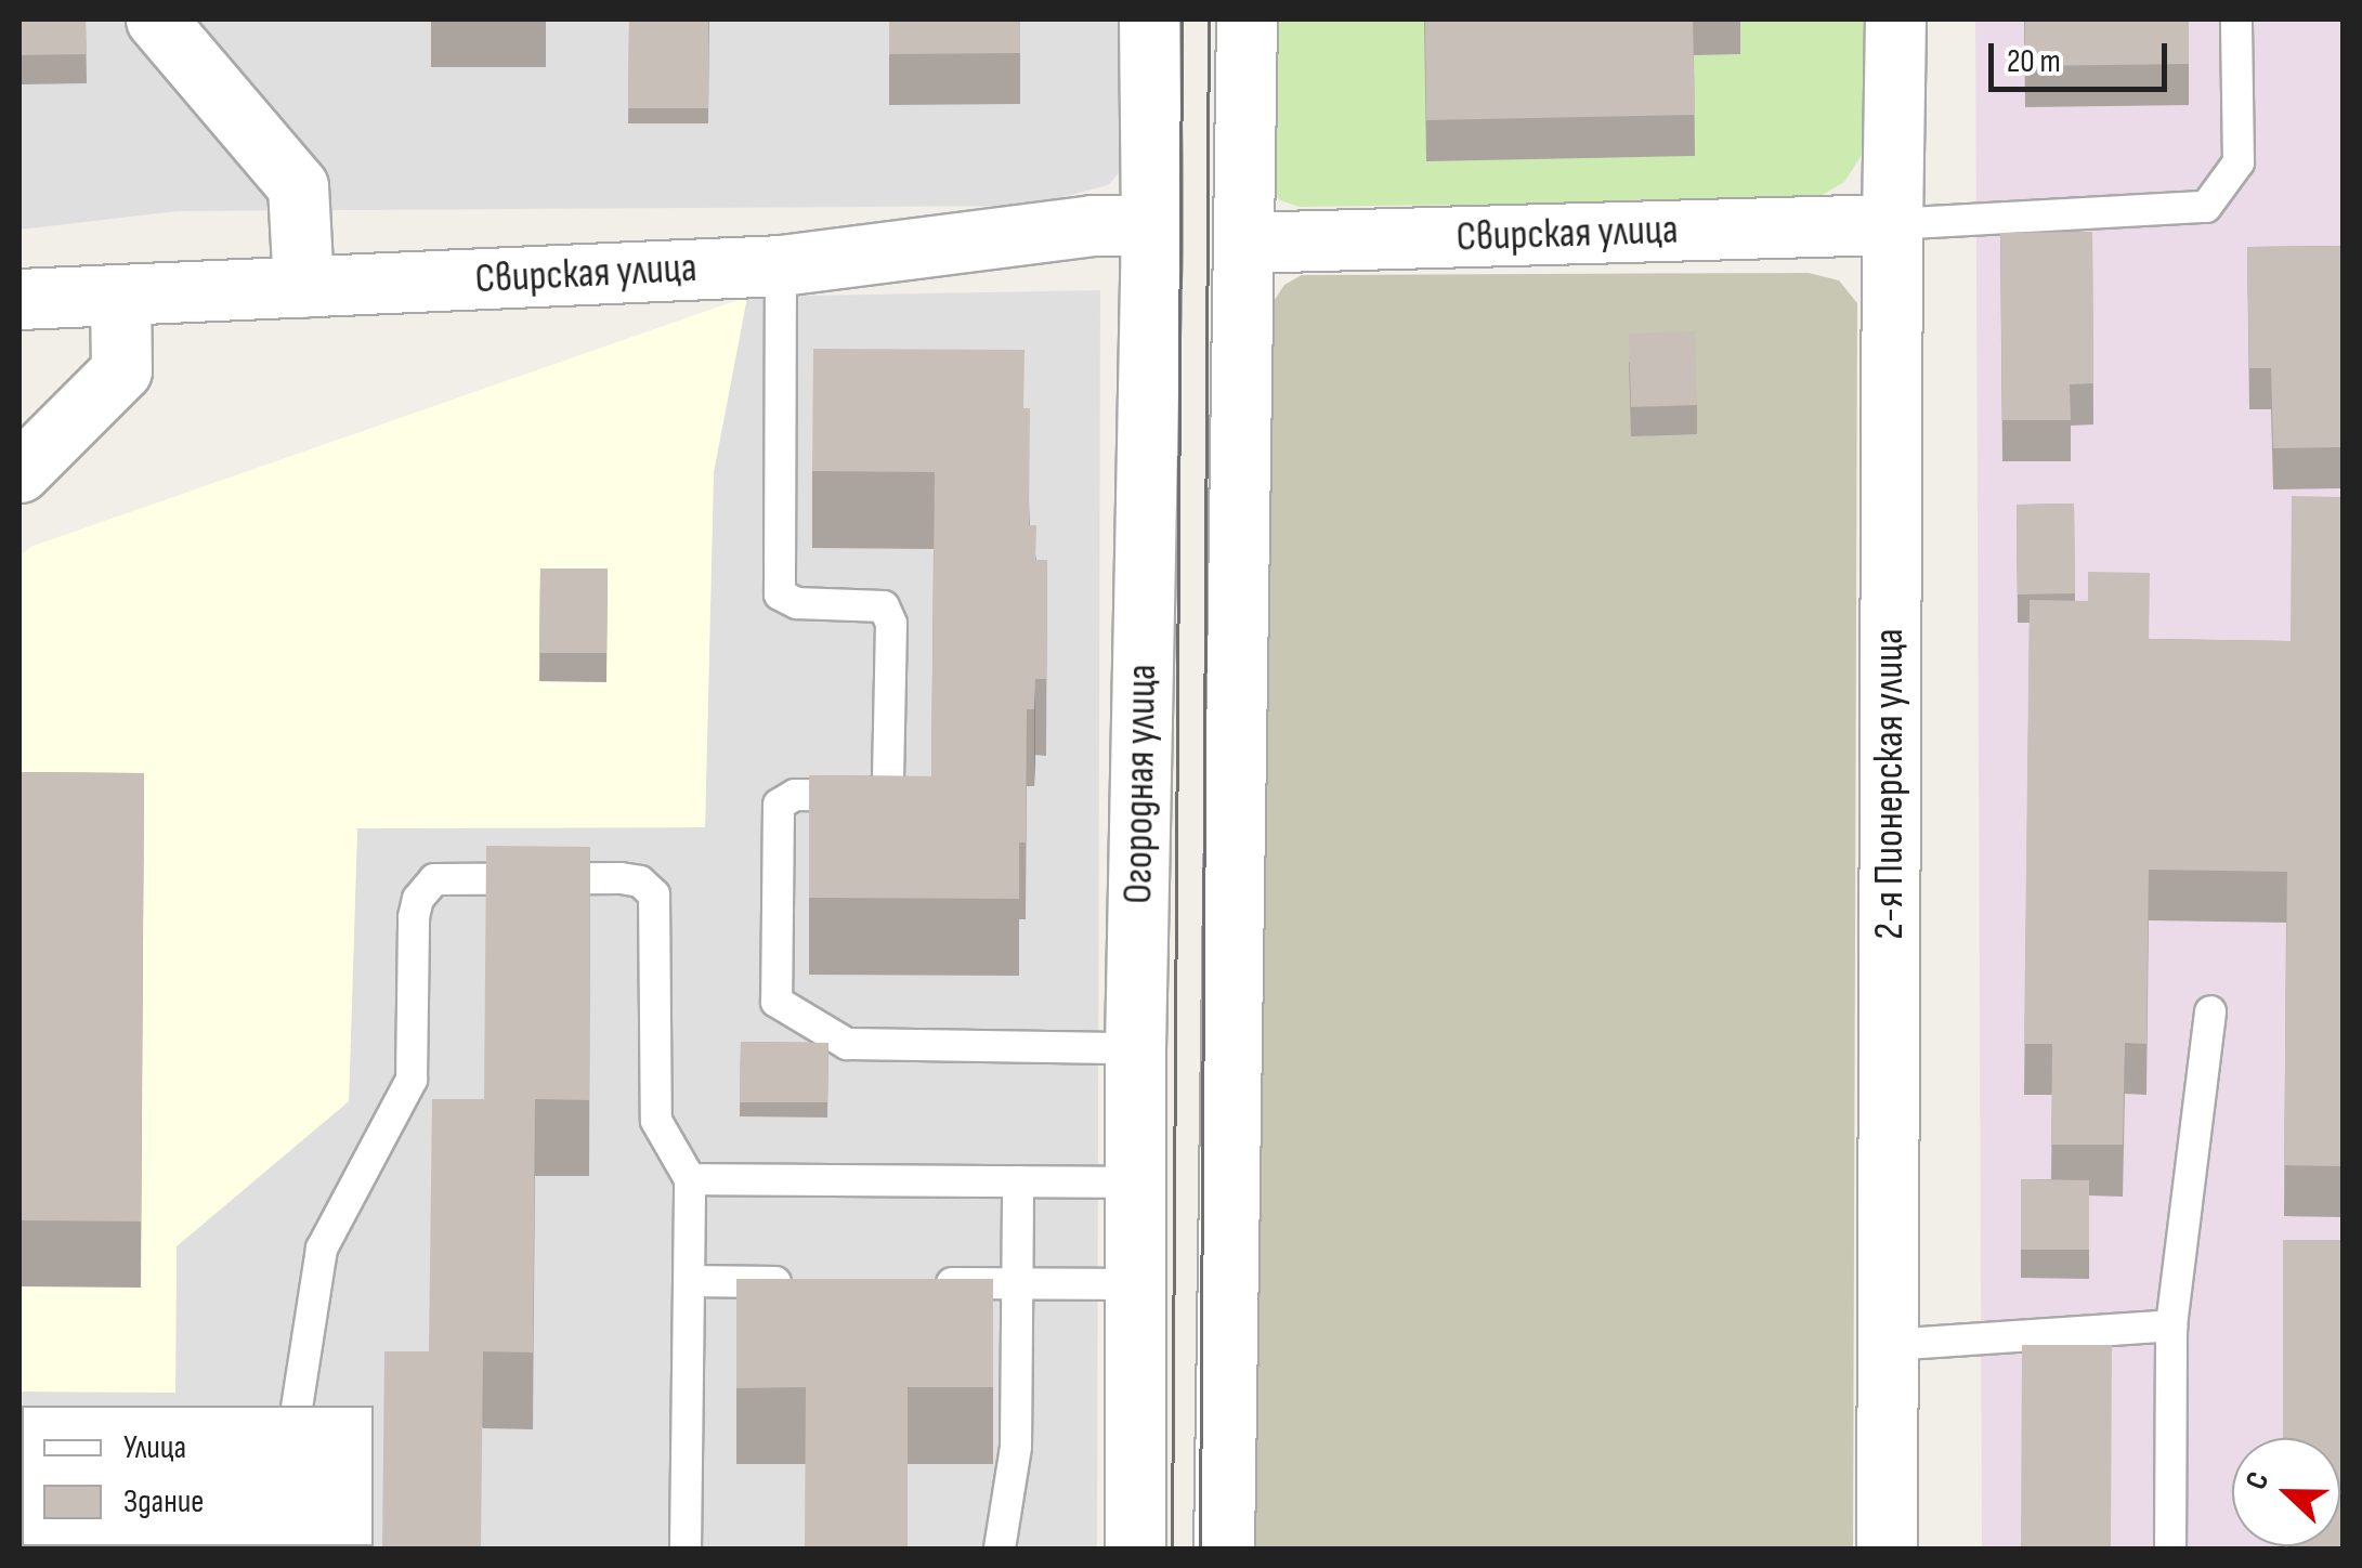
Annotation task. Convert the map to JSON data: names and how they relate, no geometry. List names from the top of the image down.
{
  "streets": {
    "street": ["Свирская улица", "Огородная улица", "2-я Пионерская улица"]
  },
  "crossings": [
    ["Свирская улица", "Огородная улица"],
    ["Свирская улица", "2-я Пионерская улица"]
  ],
  "legend": ["Улица", "Здание"],
  "scale_bar": "20 m",
  "north": "left"
}
